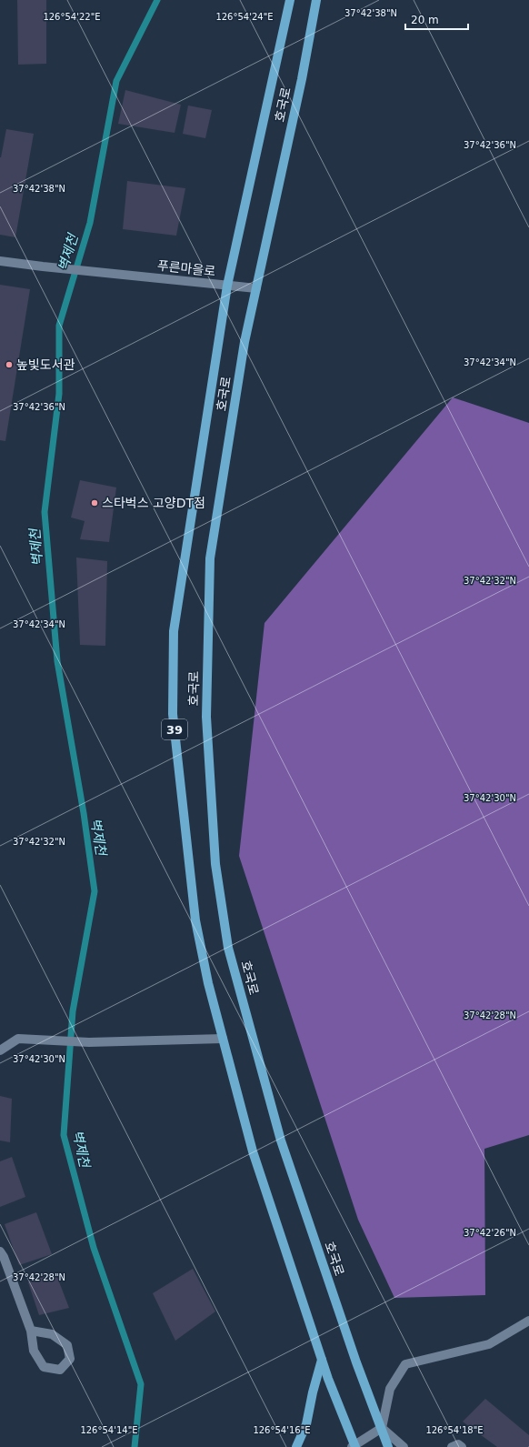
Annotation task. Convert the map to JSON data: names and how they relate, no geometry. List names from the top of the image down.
{
  "streets": {
    "main road": ["호국로", "39"],
    "street": ["푸른마을로"]
  },
  "crossings": [
    ["호국로", "푸른마을로"]
  ],
  "water": ["벽제천"],
  "places": ["높빛도서관", "스타벅스 고양DT점"],
  "scale_bar": "20 m",
  "coordinates": [
    "37°42'38\"N",
    "126°54'22\"E",
    "126°54'24\"E",
    "37°42'36\"N",
    "37°42'34\"N",
    "37°42'32\"N",
    "37°42'30\"N",
    "37°42'28\"N",
    "37°42'26\"N",
    "126°54'14\"E",
    "126°54'16\"E",
    "126°54'18\"E"
  ]
}
